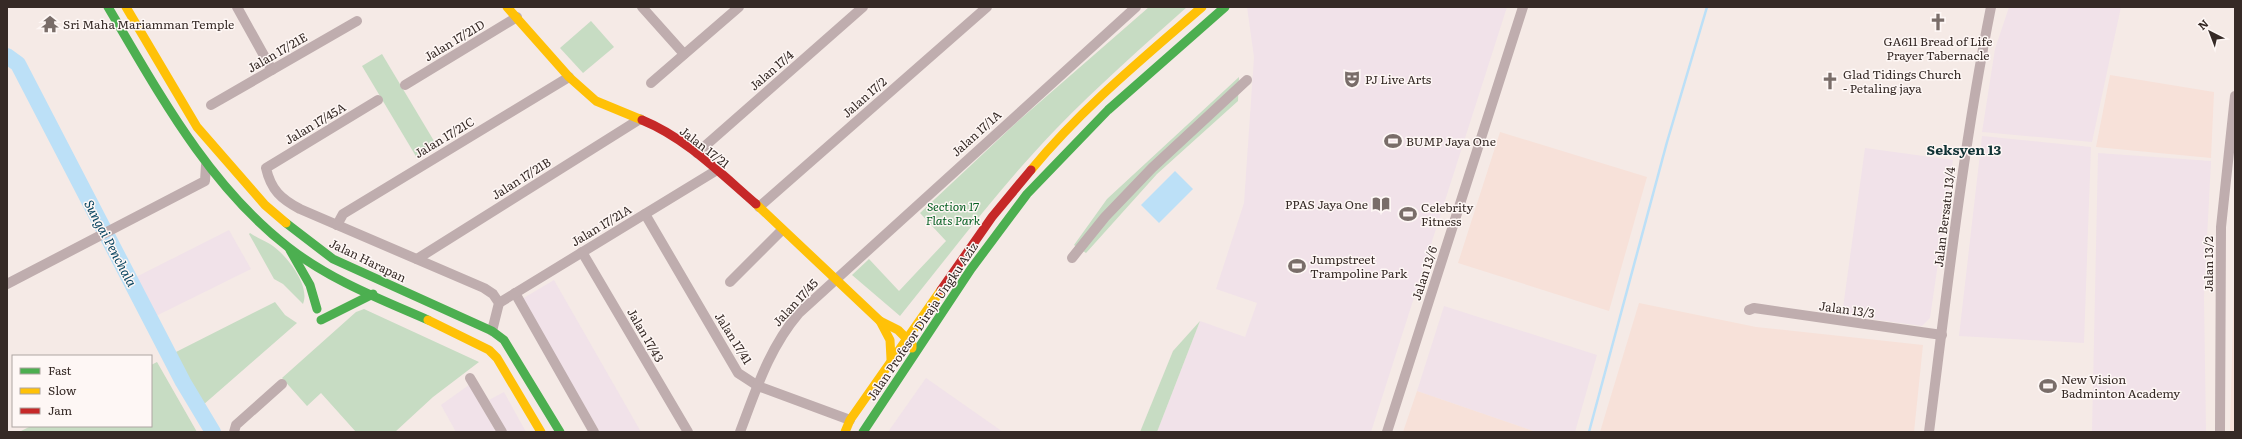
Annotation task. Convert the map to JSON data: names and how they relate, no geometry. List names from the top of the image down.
{
  "streets": {
    "main road": ["Jalan 17/21", "Jalan Harapan", "Jalan Profesor Diraja Ungku Aziz"],
    "street": [
      "Jalan 17/21D",
      "Jalan 17/21E",
      "Jalan 17/4",
      "Jalan 17/2",
      "Jalan 17/45A",
      "Jalan 17/1A",
      "Jalan 17/21C",
      "Jalan 17/21B",
      "Jalan Bersatu 13/4",
      "Jalan 17/21A",
      "Jalan 13/2",
      "Jalan 13/6",
      "Jalan 17/45",
      "Jalan 13/3",
      "Jalan 17/43",
      "Jalan 17/41"
    ]
  },
  "crossings": [
    ["Jalan 17/21D", "Jalan 17/21"],
    ["Jalan 17/4", "Jalan 17/21"],
    ["Jalan 17/2", "Jalan 17/21"],
    ["Jalan 17/45A", "Jalan 17/21C"],
    ["Jalan 17/1A", "Jalan 17/21"],
    ["Jalan 17/1A", "Jalan 17/45"],
    ["Jalan 17/21C", "Jalan 17/21"],
    ["Jalan 17/21", "Jalan 17/21B"],
    ["Jalan 17/21", "Jalan 17/21A"],
    ["Jalan 17/21", "Jalan 17/45"],
    ["Jalan 17/21", "Jalan Profesor Diraja Ungku Aziz"],
    ["Jalan Bersatu 13/4", "Jalan 13/3"],
    ["Jalan 17/21A", "Jalan 17/43"],
    ["Jalan 17/21A", "Jalan 17/41"],
    ["Jalan 17/45", "Jalan 17/41"],
    ["Jalan Profesor Diraja Ungku Aziz", "Jalan 17/41"]
  ],
  "districts": ["Seksyen 13"],
  "water": ["Sungai Penchala"],
  "parks": ["Section 17 Flats Park"],
  "places": {
    "church": ["GA611 Bread of Life Prayer Tabernacle", "Glad Tidings Church - Petaling jaya"],
    "temple": ["Sri Maha Mariamman Temple"],
    "theatre": ["PJ Live Arts"],
    "sports": [
      "BUMP Jaya One",
      "Celebrity Fitness",
      "Jumpstreet Trampoline Park",
      "New Vision Badminton Academy"
    ],
    "library": ["PPAS Jaya One"]
  },
  "legend": ["Fast", "Slow", "Jam"],
  "north": "top left"
}
